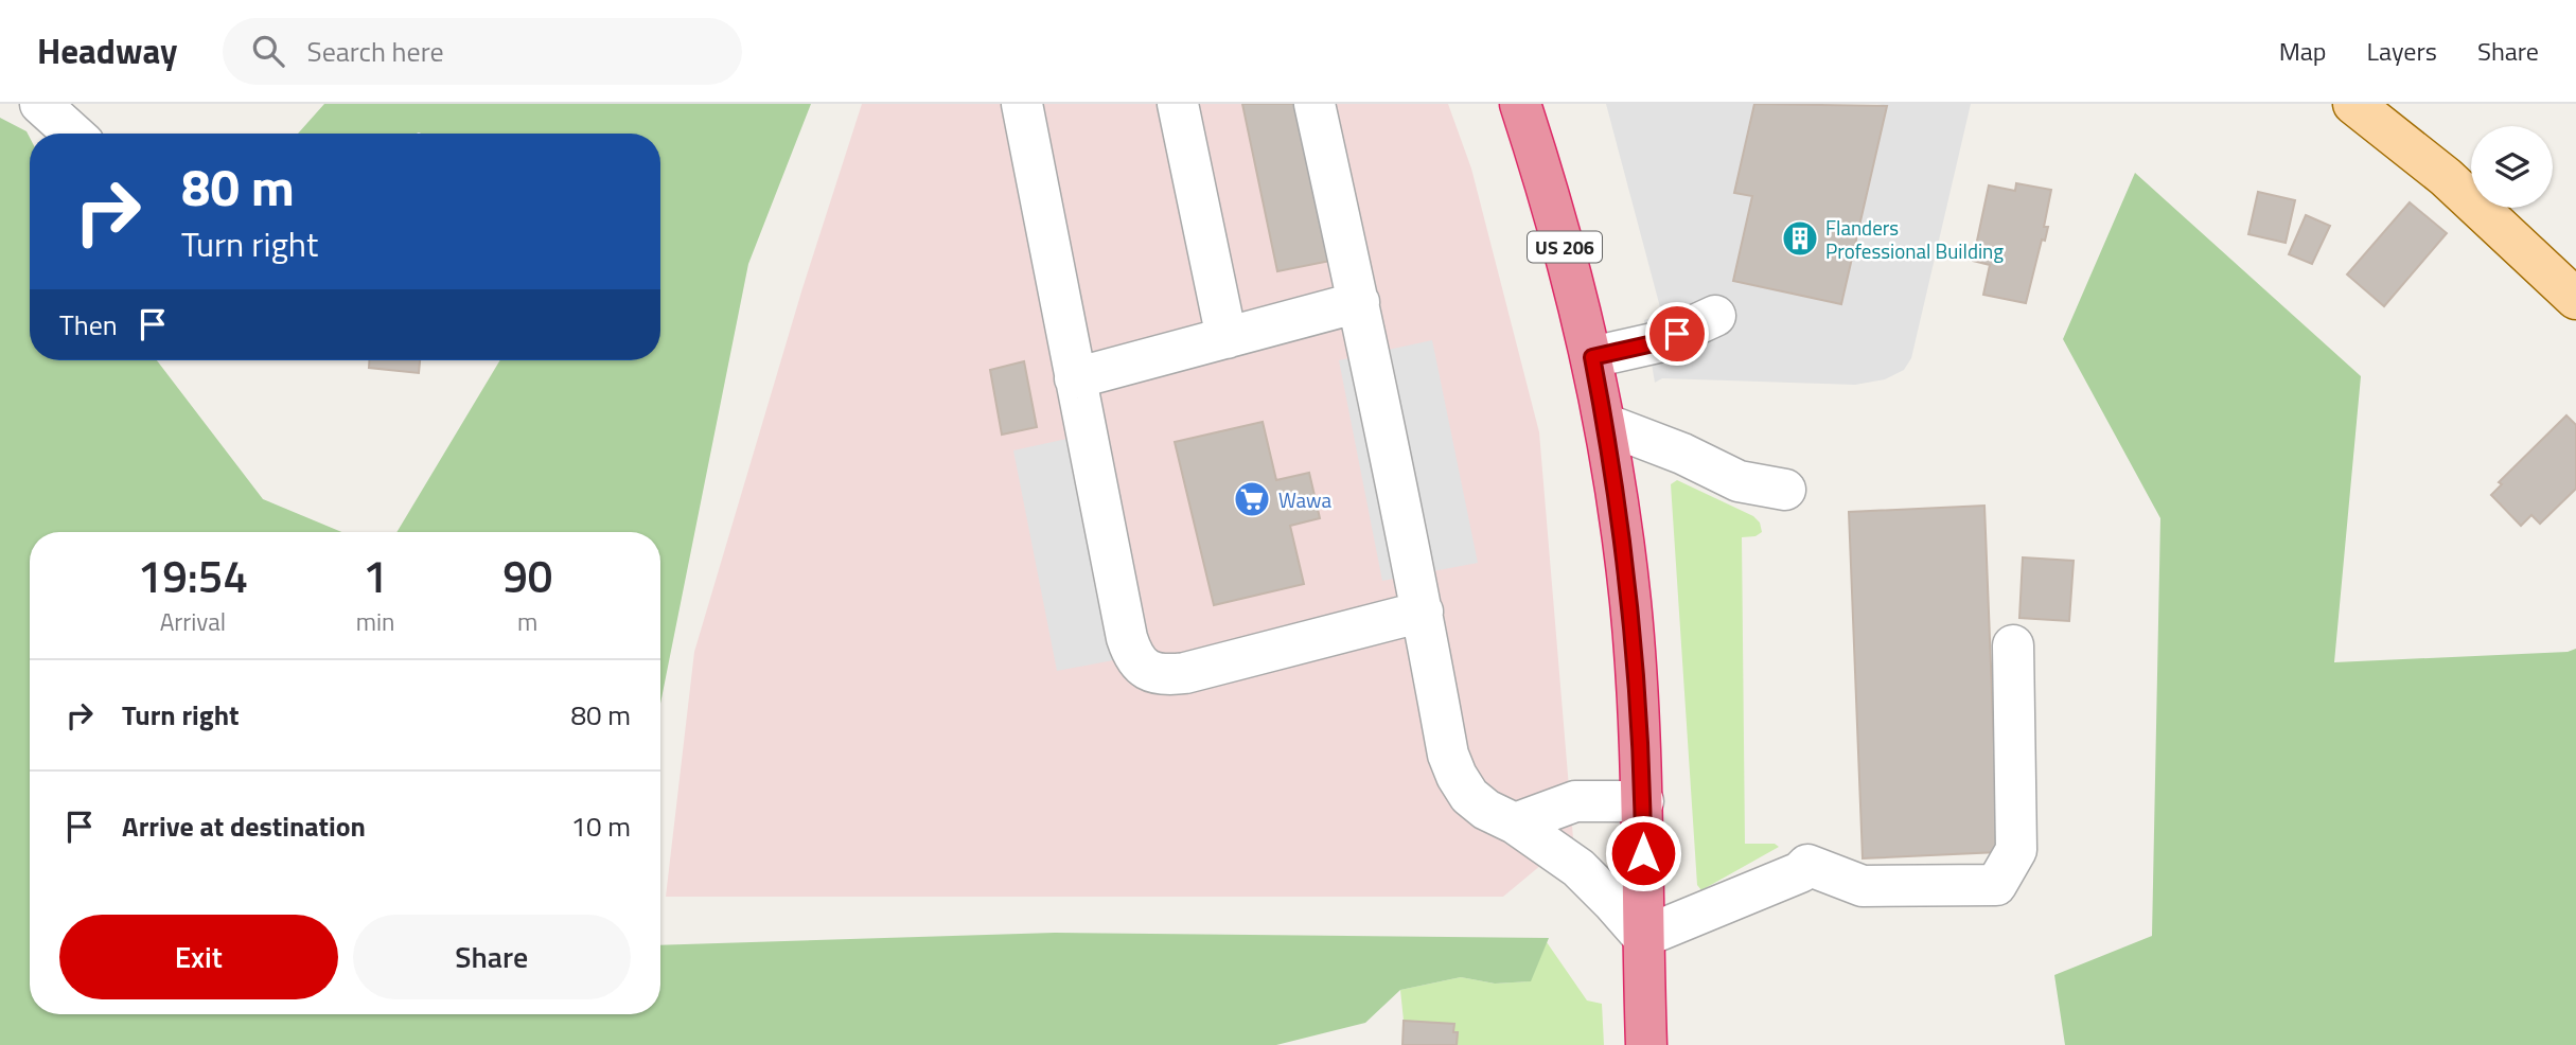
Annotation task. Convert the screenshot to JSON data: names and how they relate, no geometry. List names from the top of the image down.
{
  "streets": {
    "highway": ["US 206"]
  },
  "places": {
    "building": ["Flanders Professional Building"],
    "supermarket": ["Wawa"]
  },
  "page": {
    "header": "Headway",
    "search": "Search here",
    "nav": ["Map", "Layers", "Share"],
    "turn": ["80 m", "Turn right"],
    "then": "Then",
    "eta": [
      "19:54",
      "Arrival",
      "1",
      "min",
      "90",
      "m"
    ],
    "list": [
      {
        "name": "Turn right",
        "value": "80 m"
      },
      {
        "name": "Arrive at destination",
        "value": "10 m"
      }
    ],
    "buttons": ["Exit", "Share"]
  }
}
